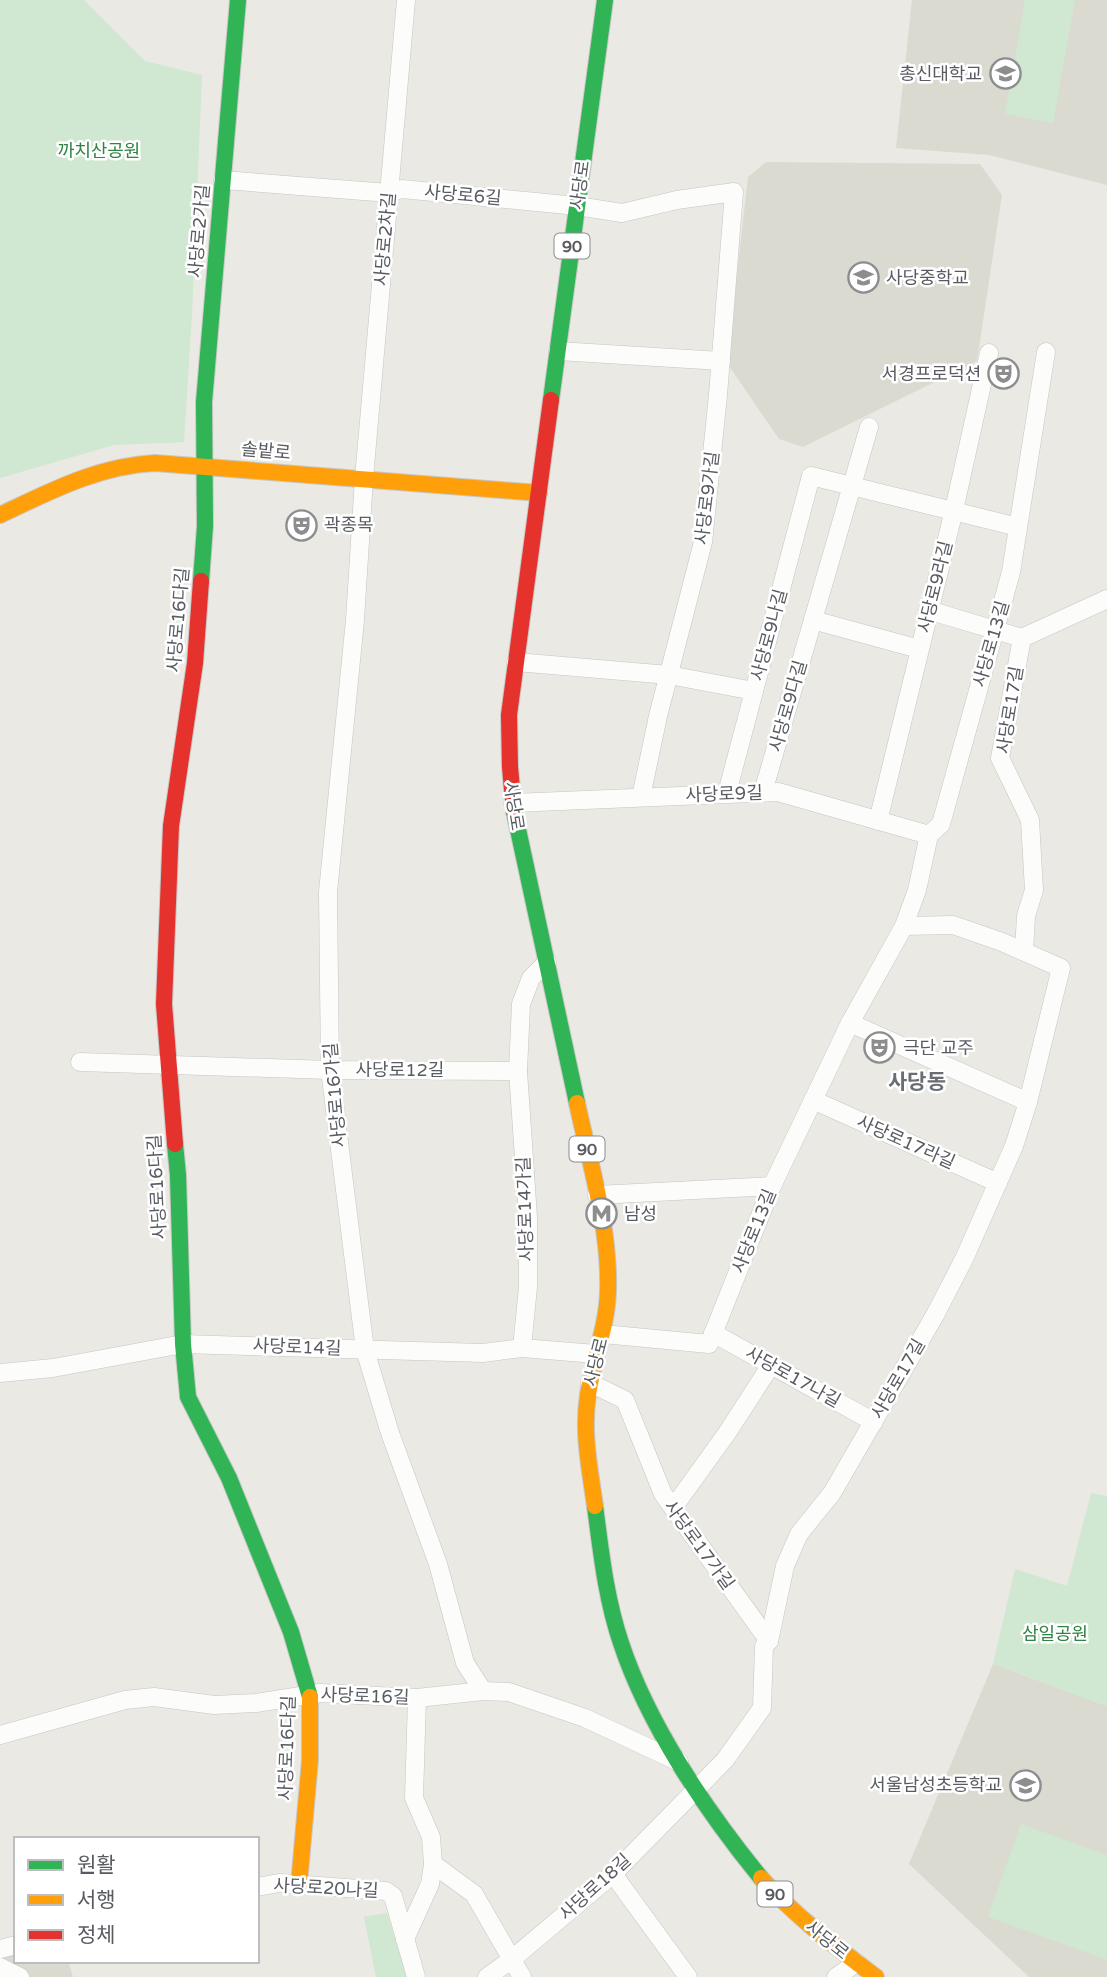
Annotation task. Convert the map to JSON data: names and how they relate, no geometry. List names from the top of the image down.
{
  "streets": {
    "street": [
      "사당로",
      "사당로6길",
      "사당로2가길",
      "사당로2차길",
      "90",
      "솔밭로",
      "사당로9가길",
      "사당로9라길",
      "사당로16다길",
      "사당로9나길",
      "사당로13길",
      "사당로9다길",
      "사당로17길",
      "사당로9길",
      "사당로12길",
      "사당로16가길",
      "사당로17라길",
      "사당로14가길",
      "사당로14길",
      "사당로17나길",
      "사당로17가길",
      "사당로16길",
      "사당로18길",
      "사당로20나길"
    ]
  },
  "crossings": [
    ["사당로", "사당로6길"],
    ["사당로", "솔밭로"],
    ["사당로", "사당로17길"],
    ["사당로", "사당로9길"],
    ["사당로", "사당로14길"],
    ["사당로", "사당로17가길"],
    ["사당로", "사당로16길"],
    ["사당로", "사당로18길"],
    ["사당로6길", "사당로2가길"],
    ["사당로6길", "사당로2차길"],
    ["사당로6길", "사당로9가길"],
    ["사당로2가길", "솔밭로"],
    ["사당로2가길", "사당로16다길"],
    ["사당로2차길", "솔밭로"],
    ["사당로2차길", "사당로16가길"],
    ["솔밭로", "사당로16다길"],
    ["솔밭로", "사당로16가길"],
    ["사당로9가길", "사당로9길"],
    ["사당로9라길", "사당로9길"],
    ["사당로16다길", "사당로12길"],
    ["사당로16다길", "사당로14길"],
    ["사당로16다길", "사당로16길"],
    ["사당로16다길", "사당로20나길"],
    ["사당로9나길", "사당로9다길"],
    ["사당로9나길", "사당로9길"],
    ["사당로13길", "사당로9길"],
    ["사당로13길", "사당로17라길"],
    ["사당로13길", "사당로17나길"],
    ["사당로9다길", "사당로9길"],
    ["사당로17길", "사당로17라길"],
    ["사당로17길", "사당로17나길"],
    ["사당로17길", "사당로17가길"],
    ["사당로17길", "사당로18길"],
    ["사당로12길", "사당로16가길"],
    ["사당로12길", "사당로14가길"],
    ["사당로16가길", "사당로14길"],
    ["사당로16가길", "사당로16길"],
    ["사당로14가길", "사당로14길"]
  ],
  "districts": ["사당동"],
  "parks": ["까치산공원", "삼일공원"],
  "places": {
    "school or university": ["총신대학교", "사당중학교", "서울남성초등학교"],
    "theatre": ["서경프로덕션", "곽종목", "극단 교주"],
    "metro station": ["남성"]
  },
  "legend": ["원활", "서행", "정체"]
}
